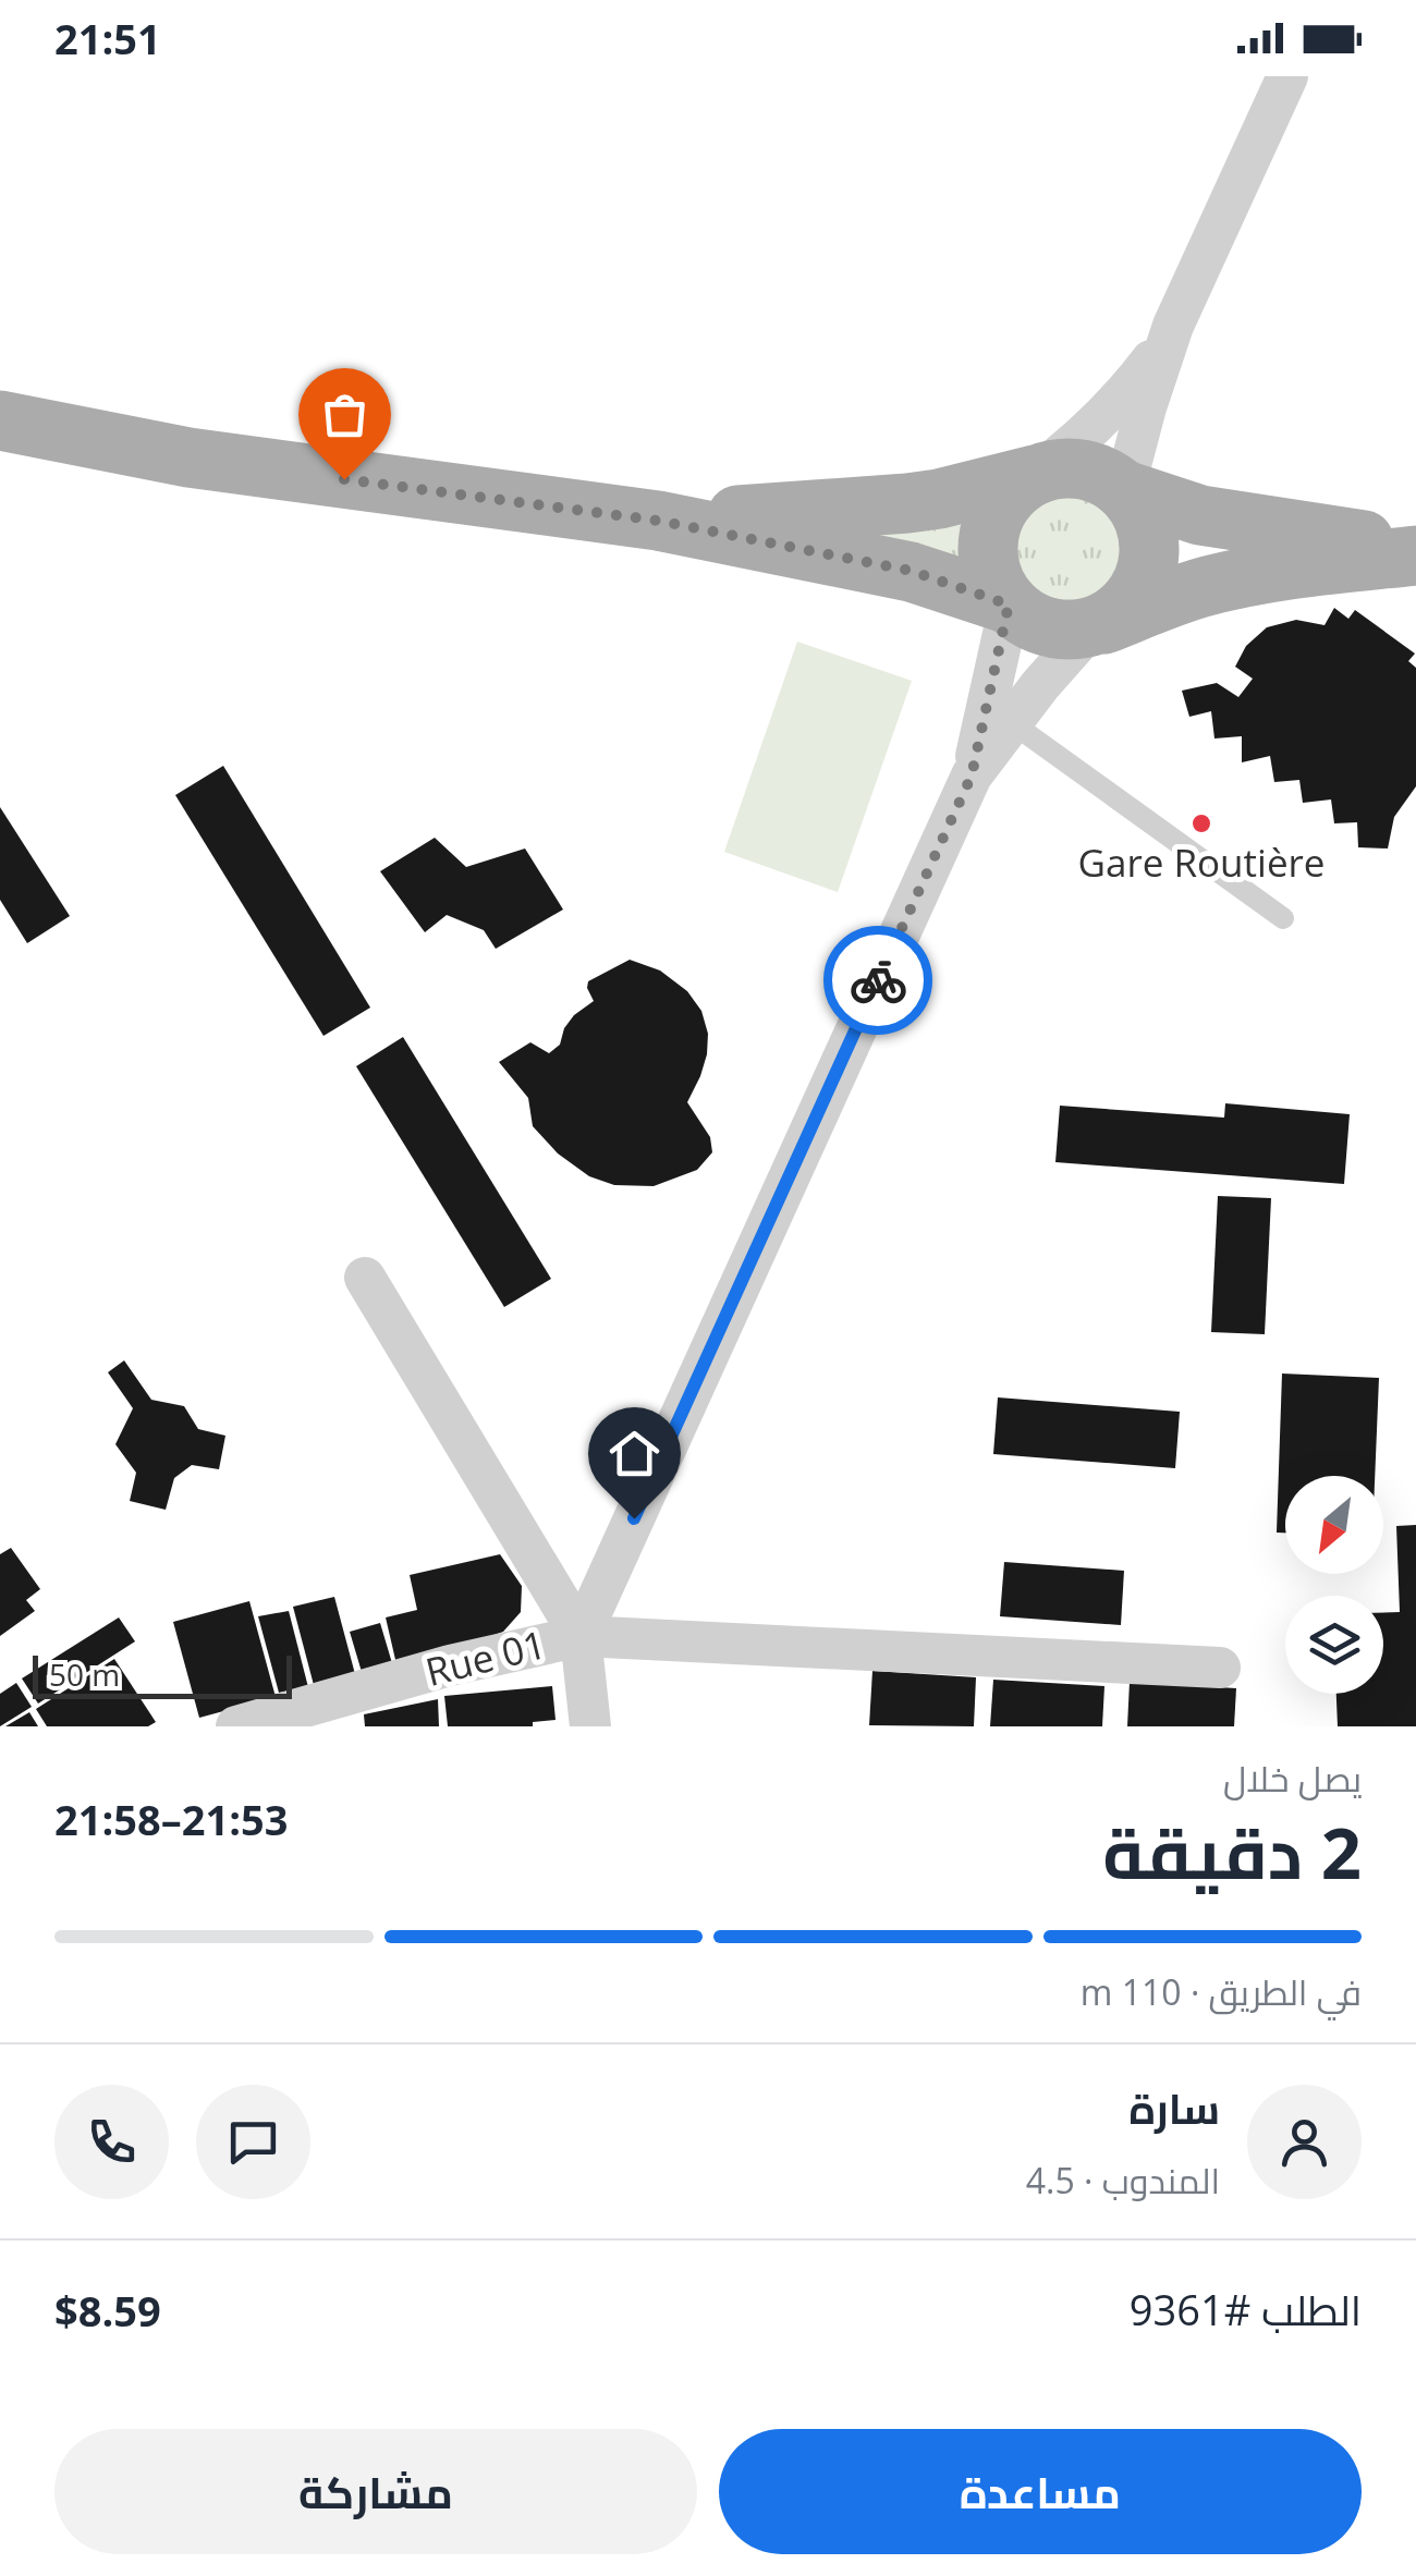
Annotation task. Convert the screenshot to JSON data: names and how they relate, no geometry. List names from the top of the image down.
{
  "streets": {
    "street": ["Rue 01"]
  },
  "places": ["Gare Routière"],
  "scale_bar": "50 m",
  "north": "bottom left",
  "page": {
    "status": "21:51",
    "scale": "50 m",
    "heading": ["2 دقيقة", "يصل خلال", "21:53–21:58"],
    "panel": [
      "سارة",
      "المندوب · 4.5",
      "الطلب #9361",
      "$8.59"
    ],
    "bar": "في الطريق · 110 m",
    "buttons": ["مساعدة", "مشاركة"]
  }
}
